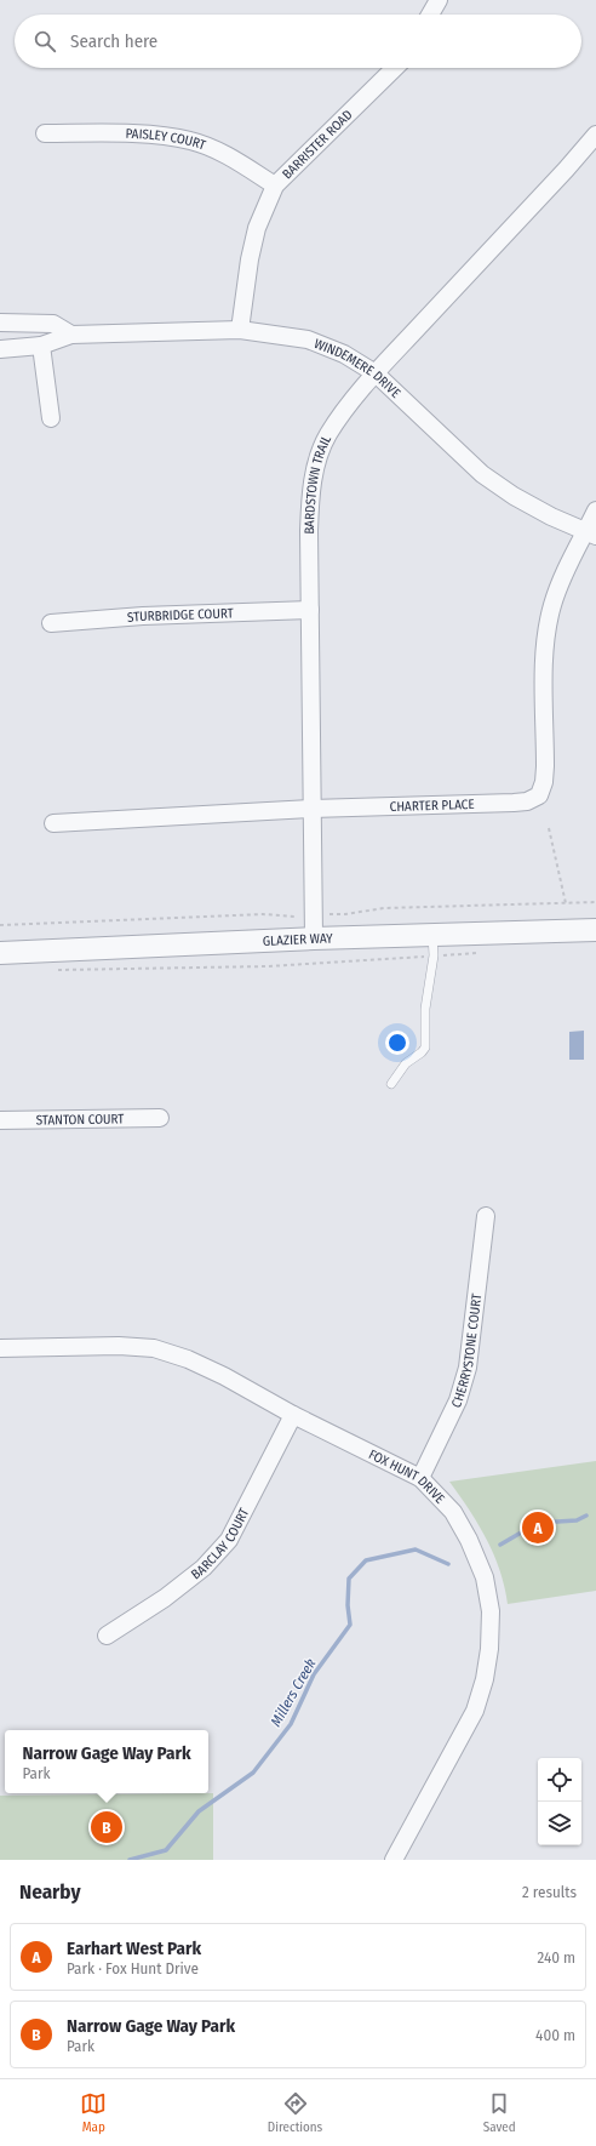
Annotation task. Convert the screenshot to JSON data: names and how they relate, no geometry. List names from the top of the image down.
{
  "streets": {
    "street": [
      "PAISLEY COURT",
      "BARRISTER ROAD",
      "WINDEMERE DRIVE",
      "BARDSTOWN TRAIL",
      "STURBRIDGE COURT",
      "CHARTER PLACE",
      "GLAZIER WAY",
      "STANTON COURT",
      "CHERRYSTONE COURT",
      "FOX HUNT DRIVE",
      "BARCLAY COURT"
    ]
  },
  "crossings": [
    ["PAISLEY COURT", "BARRISTER ROAD"],
    ["BARRISTER ROAD", "WINDEMERE DRIVE"],
    ["WINDEMERE DRIVE", "BARDSTOWN TRAIL"],
    ["WINDEMERE DRIVE", "CHARTER PLACE"],
    ["BARDSTOWN TRAIL", "STURBRIDGE COURT"],
    ["BARDSTOWN TRAIL", "CHARTER PLACE"],
    ["BARDSTOWN TRAIL", "GLAZIER WAY"],
    ["CHERRYSTONE COURT", "FOX HUNT DRIVE"],
    ["FOX HUNT DRIVE", "BARCLAY COURT"]
  ],
  "water": ["Millers Creek"],
  "page": {
    "search": "Search here",
    "pins": ["A", "B"],
    "popup": ["Narrow Gage Way Park", "Park"],
    "heading": ["Nearby", "2 results"],
    "list": [
      {
        "mark": "A",
        "name": "Earhart West Park",
        "note": "Park · Fox Hunt Drive",
        "value": "240 m"
      },
      {
        "mark": "B",
        "name": "Narrow Gage Way Park",
        "note": "Park",
        "value": "400 m"
      }
    ],
    "nav": ["Map", "Directions", "Saved"]
  }
}
